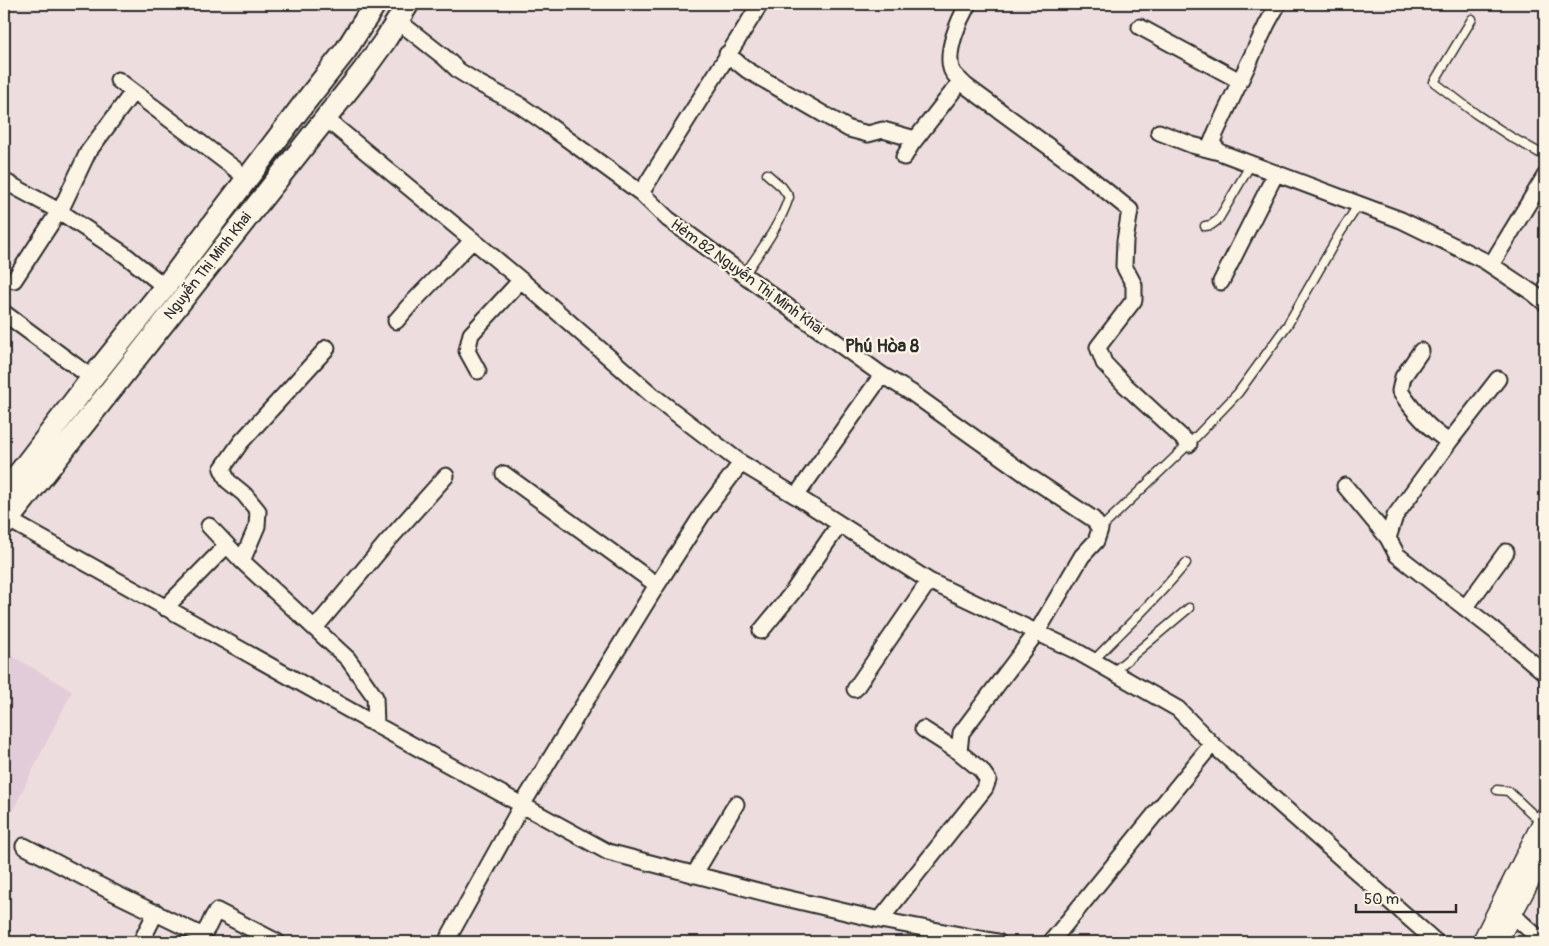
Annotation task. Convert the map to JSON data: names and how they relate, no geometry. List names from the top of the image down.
{
  "streets": {
    "main road": ["Nguyễn Thị Minh Khai"],
    "street": ["Hẻm 82 Nguyễn Thị Minh Khai"]
  },
  "crossings": [
    ["Nguyễn Thị Minh Khai", "Hẻm 82 Nguyễn Thị Minh Khai"]
  ],
  "districts": ["Phú Hòa 8"],
  "scale_bar": "50 m"
}
